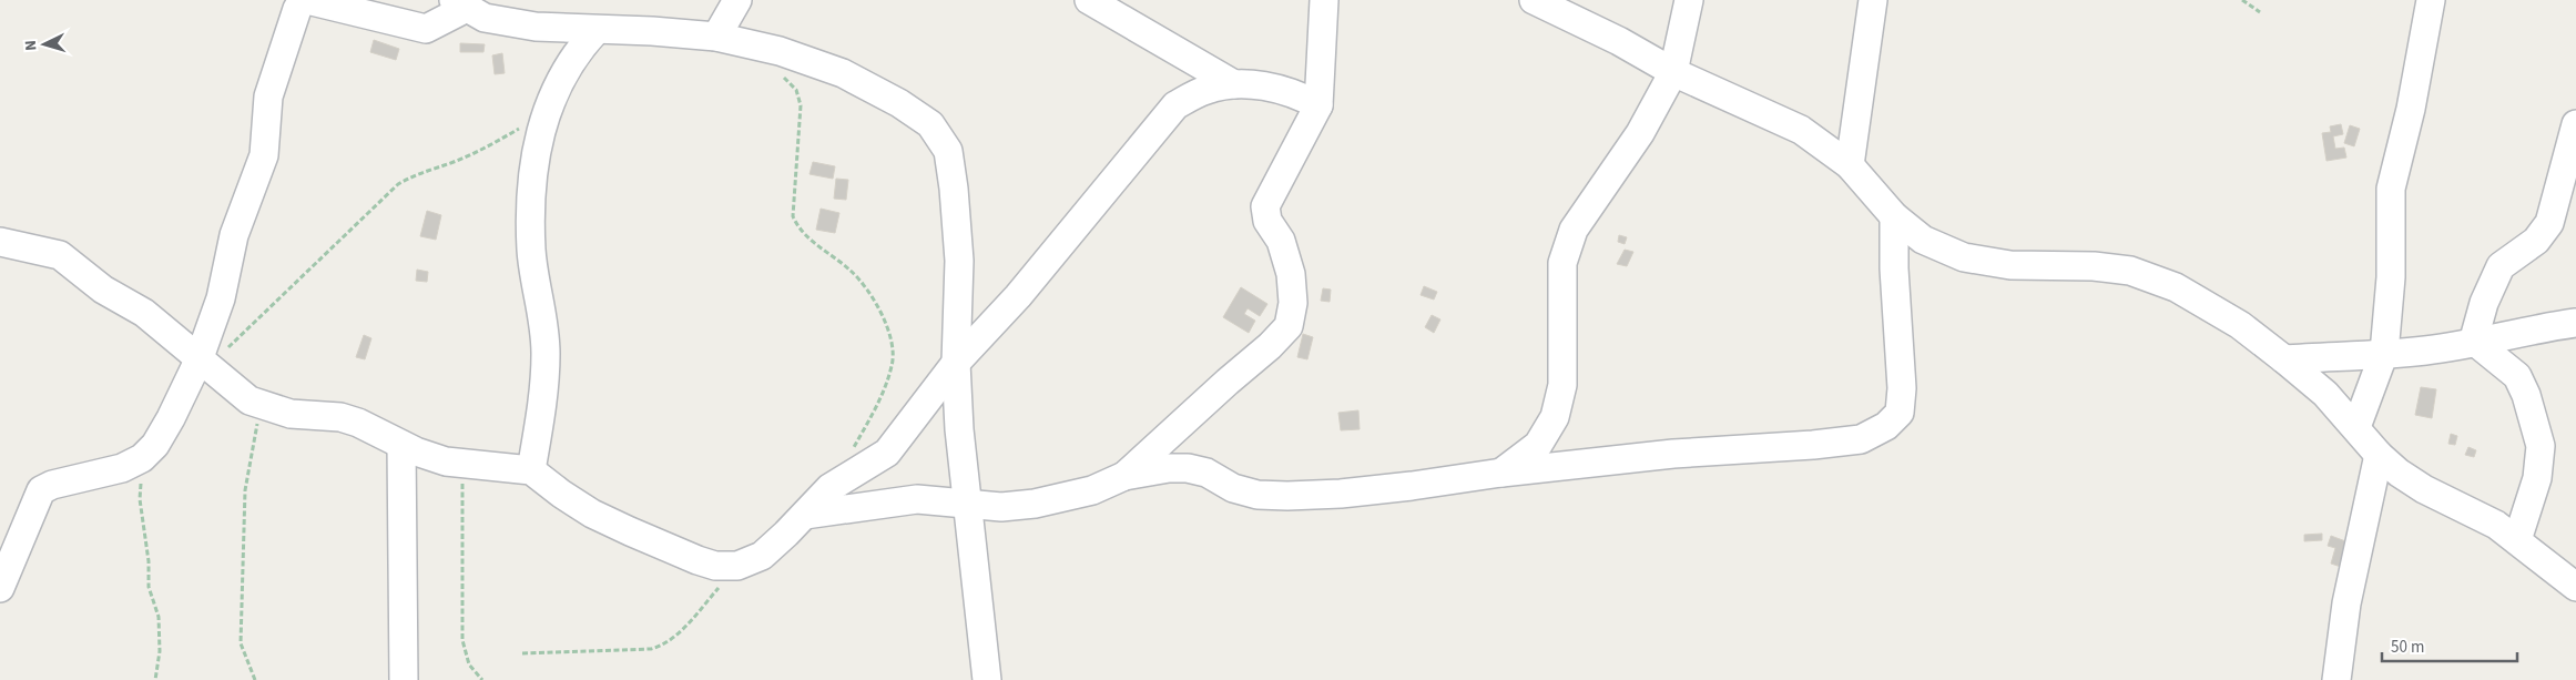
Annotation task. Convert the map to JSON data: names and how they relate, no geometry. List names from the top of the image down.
{
  "scale_bar": "50 m",
  "north": "left"
}
